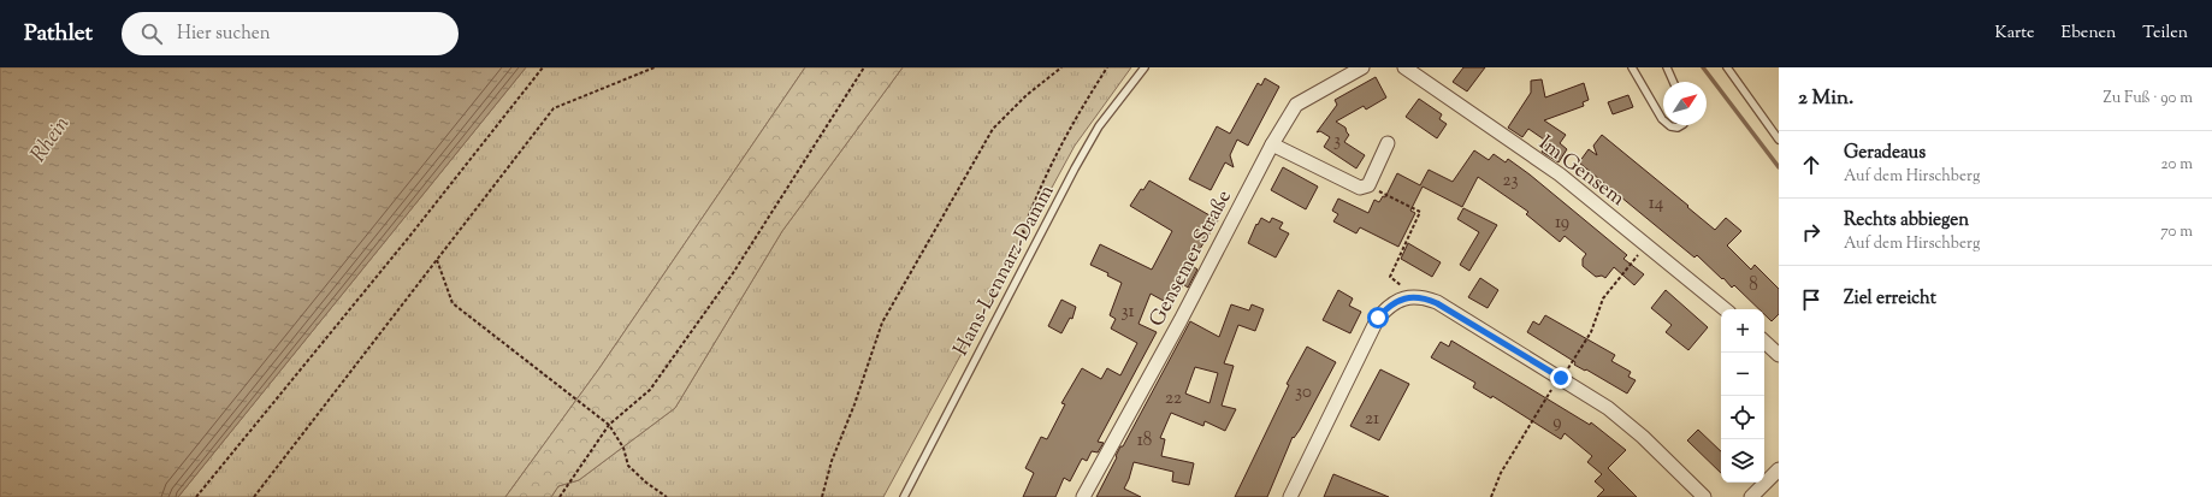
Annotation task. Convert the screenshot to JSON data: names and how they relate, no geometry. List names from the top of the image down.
{
  "streets": {
    "street": ["Im Gensem", "Gensemer Straße"],
    "lane": ["Hans-Lennarz-Damm"]
  },
  "water": ["Rhein"],
  "house_numbers": [
    "3",
    "23",
    "14",
    "19",
    "8",
    "31",
    "30",
    "22",
    "21",
    "9",
    "18"
  ],
  "north": "top right",
  "page": {
    "header": "Pathlet",
    "search": "Hier suchen",
    "nav": ["Karte", "Ebenen", "Teilen"],
    "heading": ["2 Min.", "Zu Fuß · 90 m"],
    "list": [
      ["Geradeaus", "Auf dem Hirschberg", "20 m"],
      ["Rechts abbiegen", "Auf dem Hirschberg", "70 m"],
      "Ziel erreicht"
    ],
    "map_buttons": ["+", "−"]
  }
}
